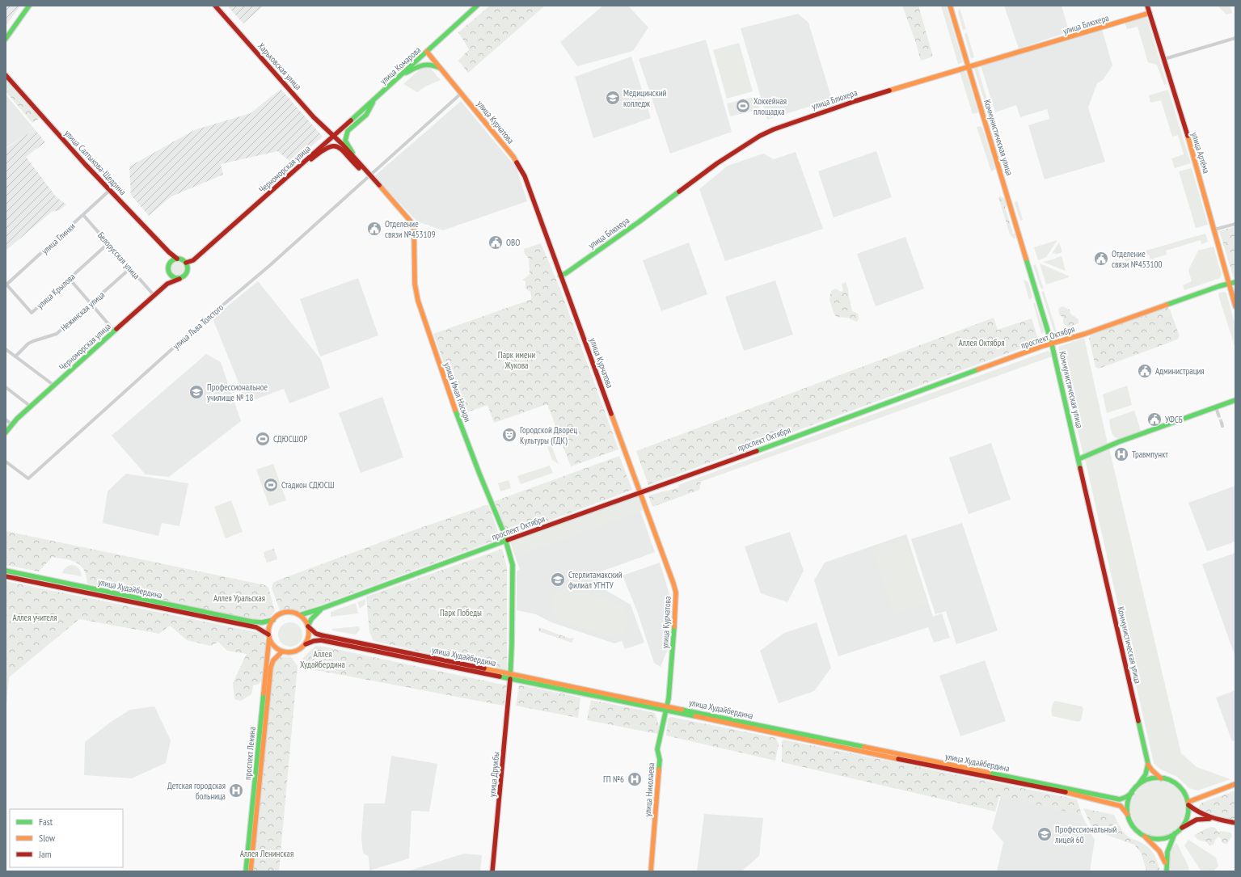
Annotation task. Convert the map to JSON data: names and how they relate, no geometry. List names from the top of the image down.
{
  "streets": {
    "main road": [
      "улица Блюхера",
      "улица Комарова",
      "Харьковская улица",
      "улица Курчатова",
      "Коммунистическая улица",
      "улица Артёма",
      "улица Салтыкова-Щедрина",
      "Черноморская улица",
      "проспект Октября",
      "улица Имая Насыри",
      "улица Худайбердина",
      "проспект Ленина",
      "улица Дружбы",
      "улица Николаева"
    ],
    "street": [
      "улица Глинки",
      "Белорусская улица",
      "улица Крылова",
      "Нежинская улица",
      "улица Льва Толстого"
    ]
  },
  "crossings": [
    ["улица Блюхера", "улица Курчатова"],
    ["улица Блюхера", "Коммунистическая улица"],
    ["улица Блюхера", "улица Артёма"],
    ["улица Комарова", "Харьковская улица"],
    ["улица Комарова", "улица Курчатова"],
    ["улица Комарова", "Черноморская улица"],
    ["улица Комарова", "улица Имая Насыри"],
    ["Харьковская улица", "Черноморская улица"],
    ["Харьковская улица", "улица Имая Насыри"],
    ["улица Курчатова", "улица Льва Толстого"],
    ["улица Курчатова", "проспект Октября"],
    ["улица Курчатова", "улица Худайбердина"],
    ["улица Курчатова", "улица Николаева"],
    ["Коммунистическая улица", "проспект Октября"],
    ["Коммунистическая улица", "улица Худайбердина"],
    ["улица Артёма", "проспект Октября"],
    ["улица Салтыкова-Щедрина", "Черноморская улица"],
    ["улица Салтыкова-Щедрина", "улица Глинки"],
    ["Черноморская улица", "Белорусская улица"],
    ["Черноморская улица", "улица Имая Насыри"],
    ["улица Глинки", "Белорусская улица"],
    ["улица Глинки", "улица Крылова"],
    ["Белорусская улица", "улица Крылова"],
    ["Белорусская улица", "Нежинская улица"],
    ["улица Льва Толстого", "улица Имая Насыри"],
    ["проспект Октября", "улица Имая Насыри"],
    ["проспект Октября", "улица Худайбердина"],
    ["проспект Октября", "проспект Ленина"],
    ["улица Имая Насыри", "улица Худайбердина"],
    ["улица Имая Насыри", "улица Дружбы"],
    ["улица Худайбердина", "проспект Ленина"],
    ["улица Худайбердина", "улица Дружбы"],
    ["улица Худайбердина", "улица Николаева"]
  ],
  "parks": [
    "Аллея Октября",
    "Парк имени Жукова",
    "Аллея Уральская",
    "Парк Победы",
    "Аллея учителя",
    "Аллея Худайбердина",
    "Аллея Ленинская"
  ],
  "places": {
    "school or university": [
      "Медицинский колледж",
      "Профессиональное училище № 18",
      "Стерлитамакский филиал УГНТУ",
      "Профессиональный лицей 60"
    ],
    "sports": ["Хоккейная площадка", "СДЮСШОР", "Стадион СДЮСШ"],
    "public building": [
      "Отделение связи №453109",
      "ОВО",
      "Отделение связи №453100",
      "Администрация",
      "УФСБ"
    ],
    "theatre": ["Городской Дворец Культуры (ГДК)"],
    "hospital": ["Травмпункт", "ГП №6", "Детская городская больница"]
  },
  "legend": ["Fast", "Slow", "Jam"]
}
